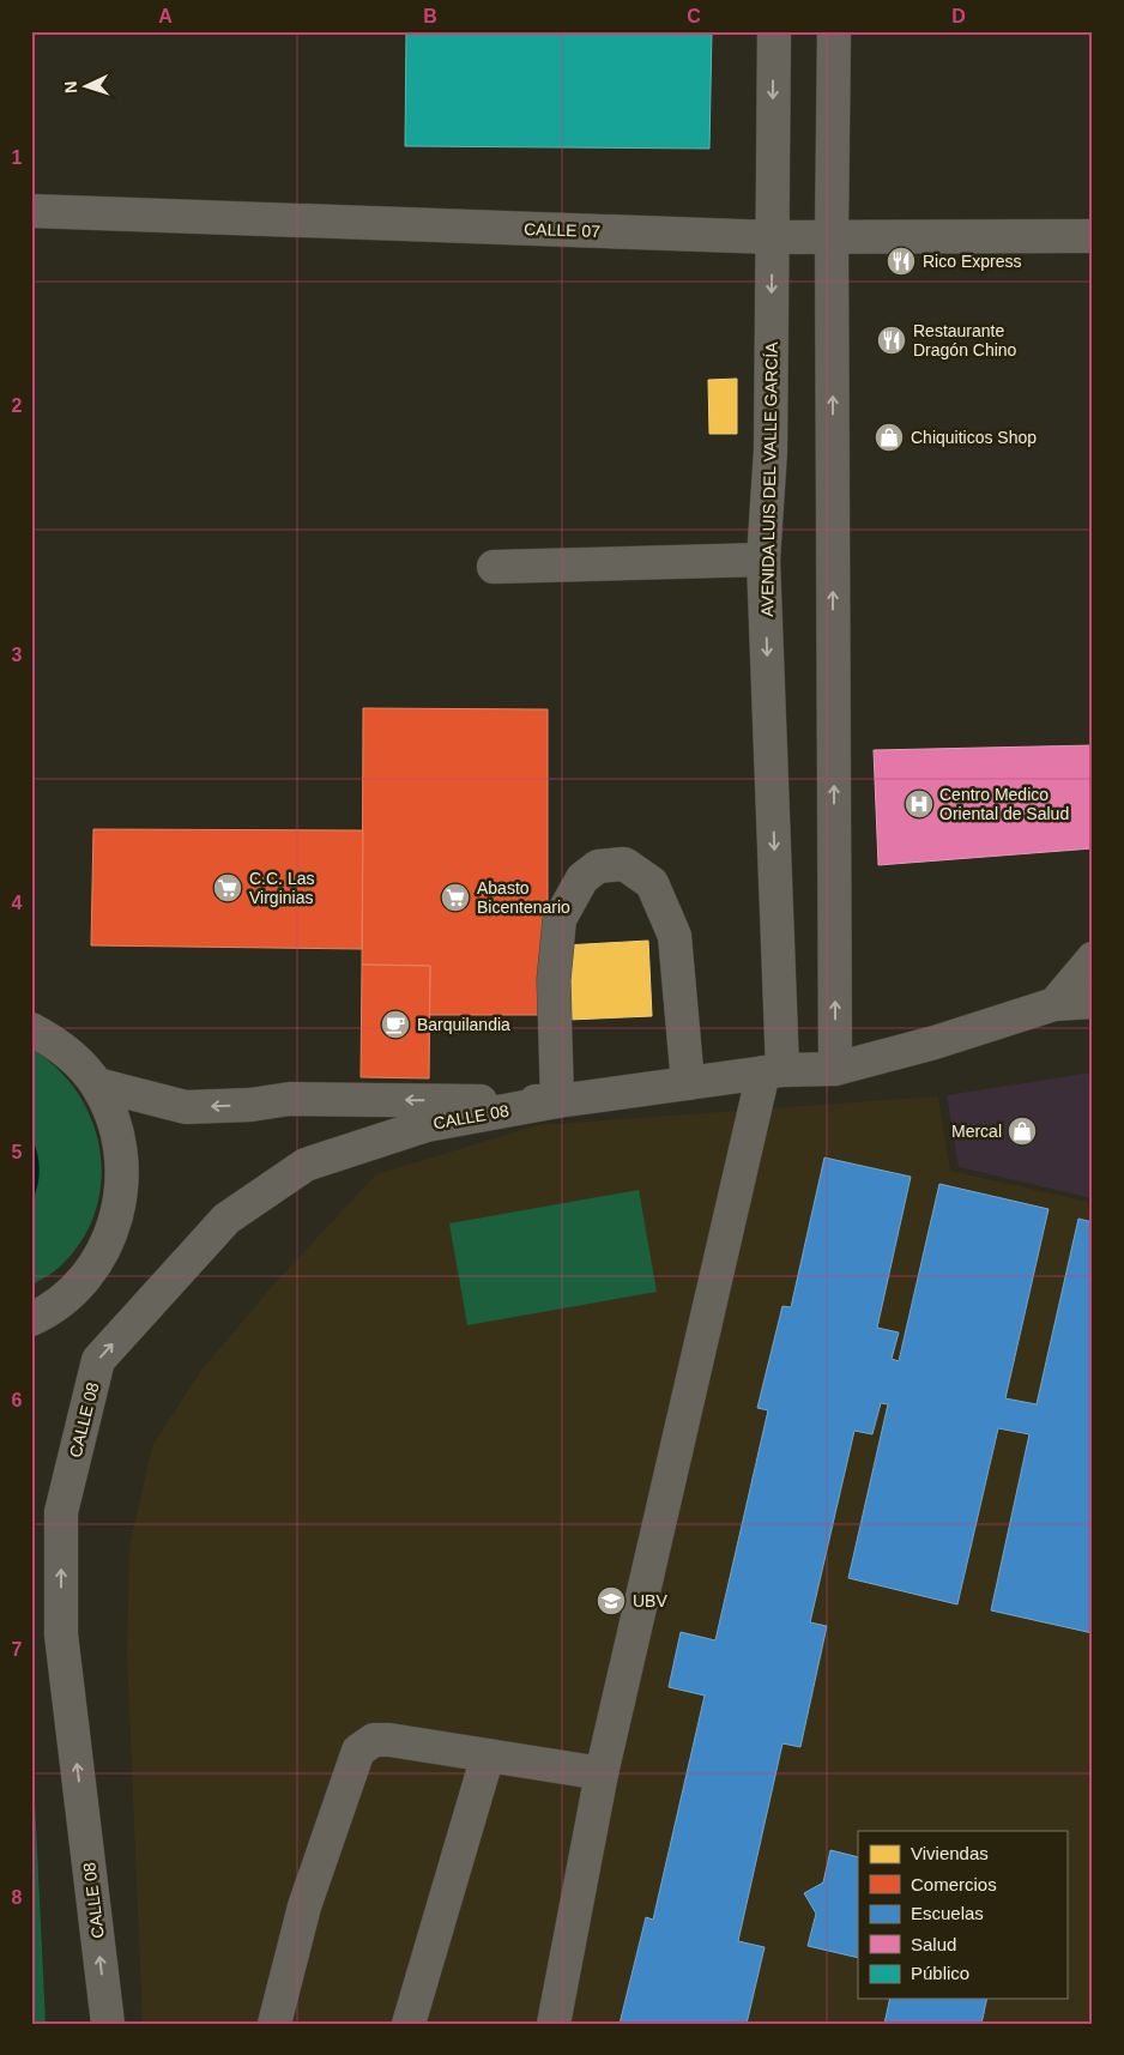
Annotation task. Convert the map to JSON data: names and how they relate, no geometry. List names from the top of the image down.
{
  "streets": {
    "street": ["CALLE 07", "AVENIDA LUIS DEL VALLE GARCÍA", "CALLE 08"]
  },
  "crossings": [
    ["CALLE 07", "AVENIDA LUIS DEL VALLE GARCÍA"]
  ],
  "one_way": ["CALLE 08"],
  "places": {
    "restaurant": ["Rico Express", "Restaurante Dragón Chino"],
    "shop": ["Chiquiticos Shop", "Mercal"],
    "hospital": ["Centro Medico Oriental de Salud"],
    "supermarket": ["C.C. Las Virginias", "Abasto Bicentenario"],
    "cafe": ["Barquilandia"],
    "school or university": ["UBV"]
  },
  "legend": [
    "Viviendas",
    "Comercios",
    "Escuelas",
    "Salud",
    "Público"
  ],
  "north": "left",
  "grid": {
    "columns": [
      "A",
      "B",
      "C",
      "D"
    ],
    "rows": [
      "1",
      "2",
      "3",
      "4",
      "5",
      "6",
      "7",
      "8"
    ]
  }
}
